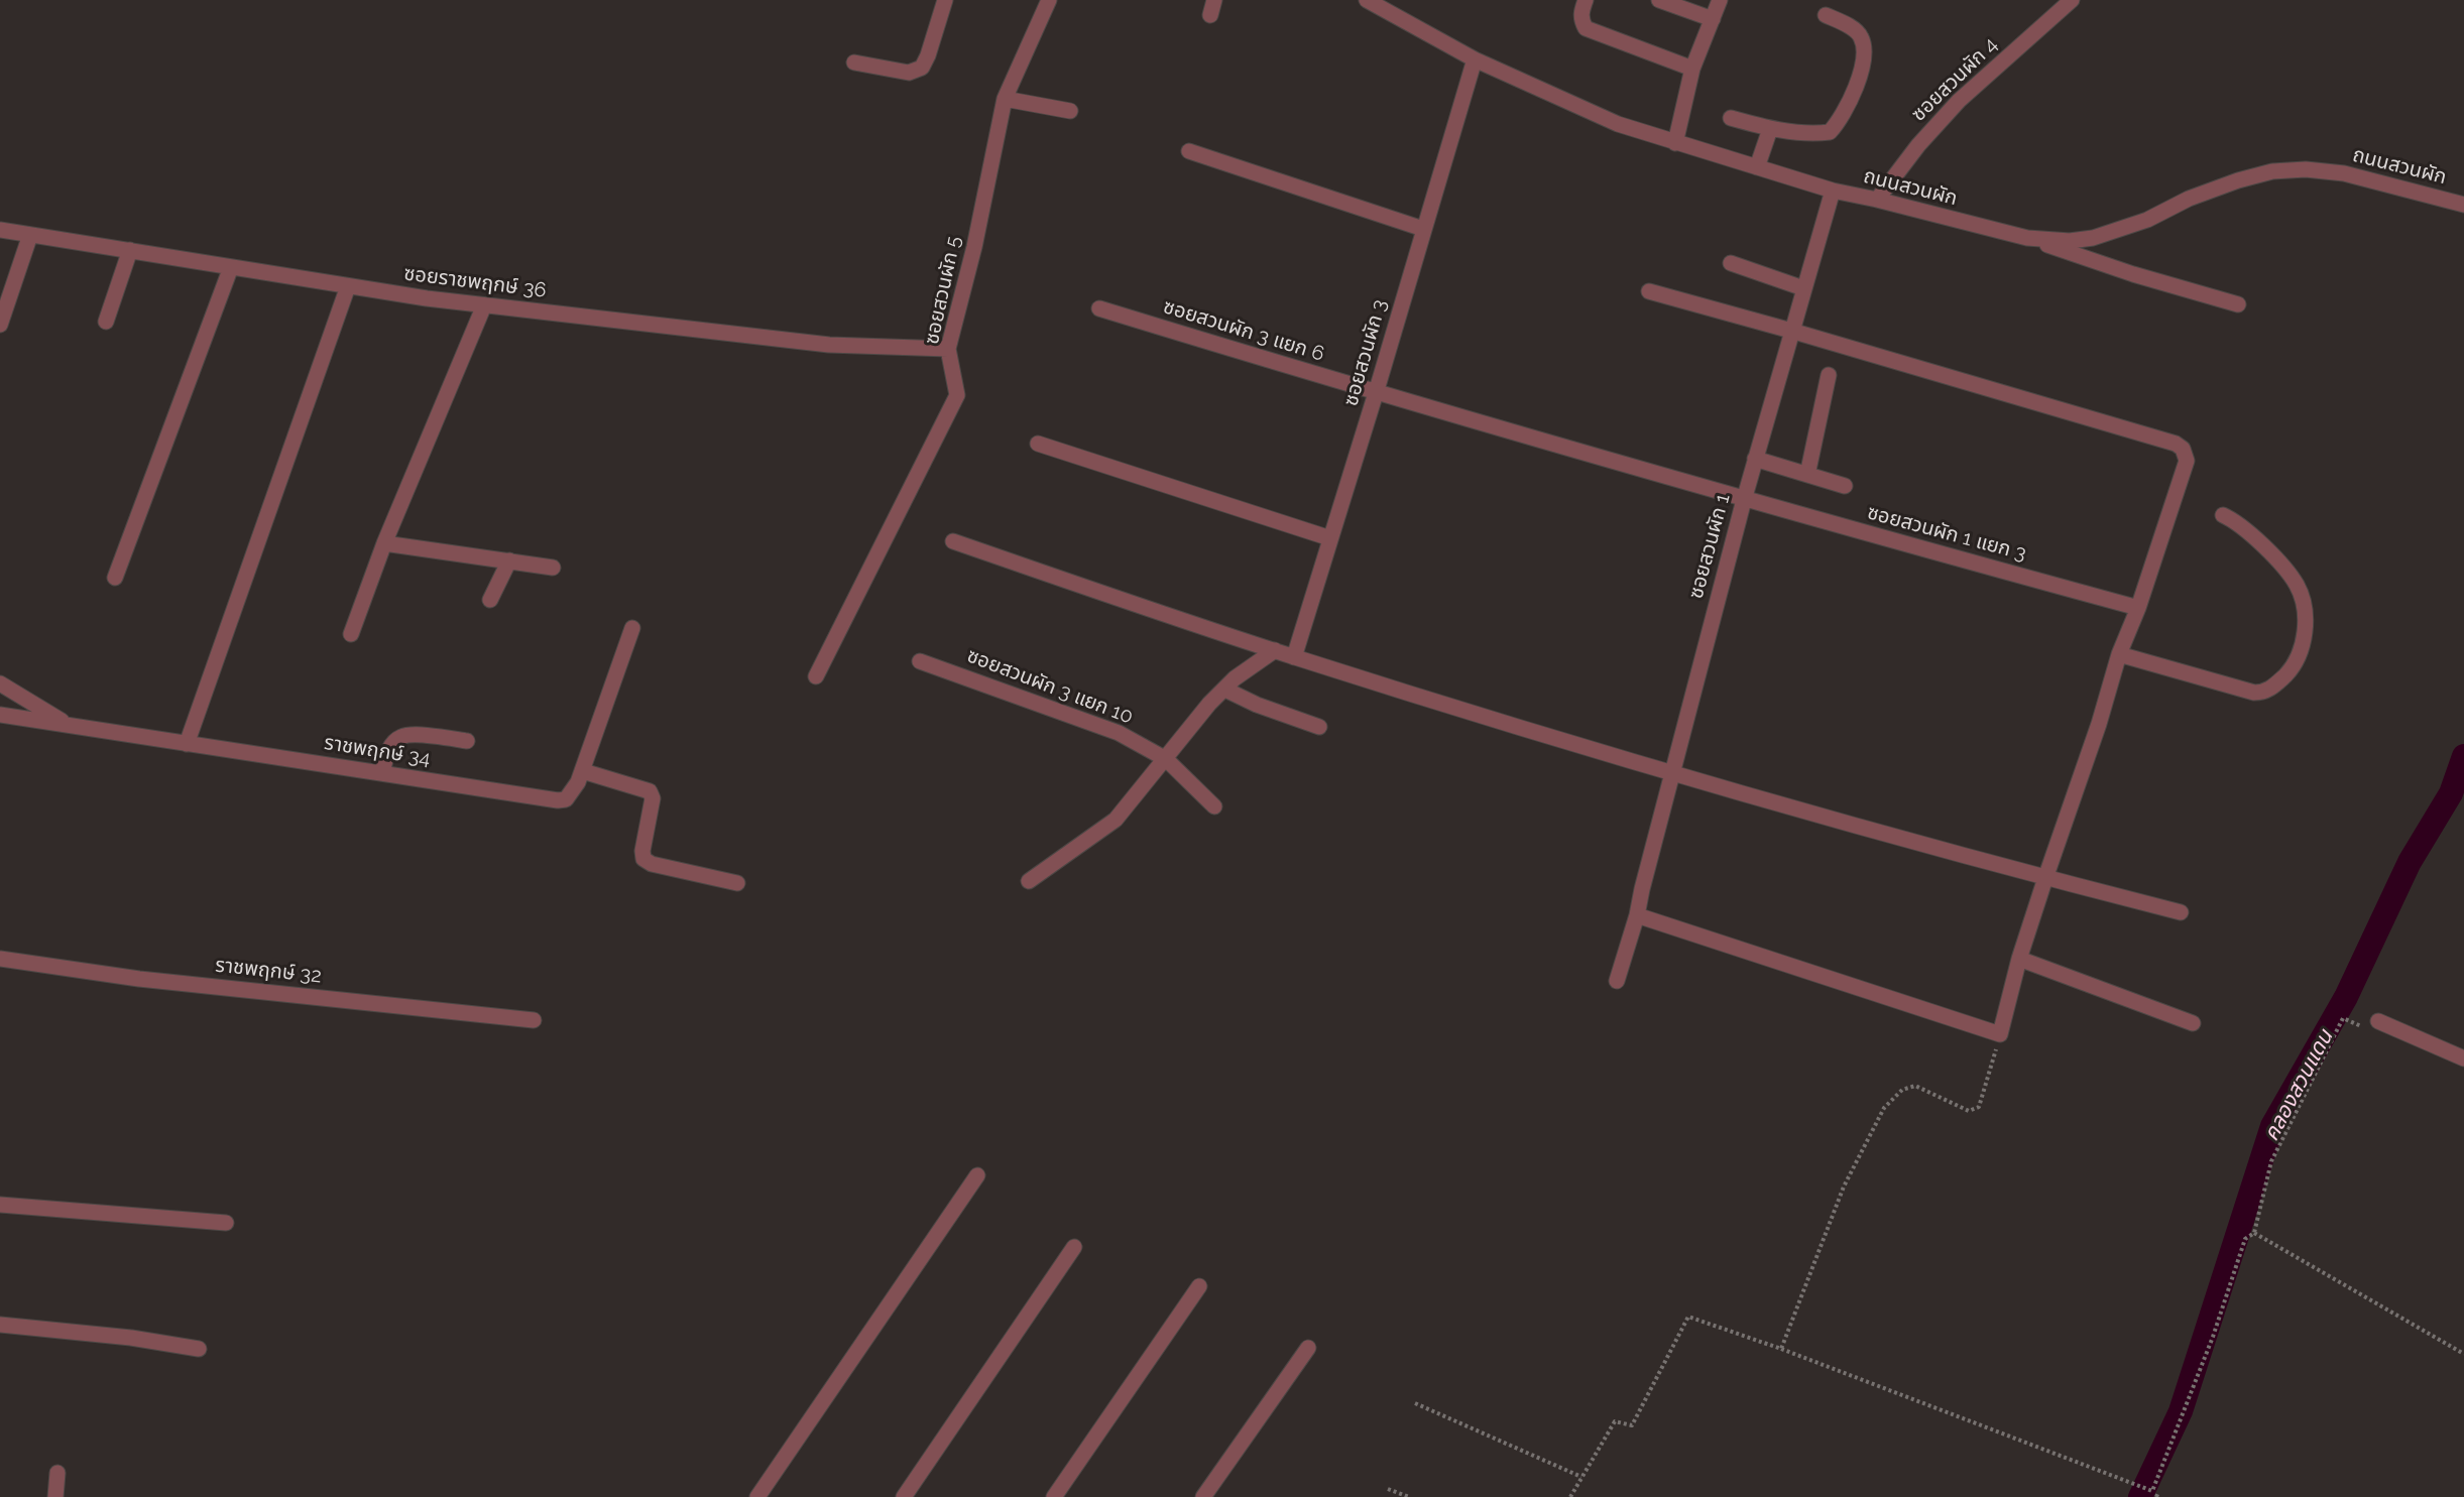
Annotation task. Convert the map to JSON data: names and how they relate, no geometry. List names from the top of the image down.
{
  "streets": {
    "street": [
      "ซอยสวนผัก 4",
      "ถนนสวนผัก",
      "ซอยราชพฤกษ์ 36",
      "ซอยสวนผัก 5",
      "ซอยสวนผัก 3 แยก 6",
      "ซอยสวนผัก 3",
      "ซอยสวนผัก 1 แยก 3",
      "ซอยสวนผัก 1",
      "ซอยสวนผัก 3 แยก 10",
      "ราชพฤกษ์ 34",
      "ราชพฤกษ์ 32"
    ]
  },
  "crossings": [
    ["ซอยสวนผัก 4", "ถนนสวนผัก"],
    ["ถนนสวนผัก", "ซอยสวนผัก 3"],
    ["ถนนสวนผัก", "ซอยสวนผัก 1"],
    ["ซอยราชพฤกษ์ 36", "ซอยสวนผัก 5"],
    ["ซอยสวนผัก 3 แยก 6", "ซอยสวนผัก 3"],
    ["ซอยสวนผัก 3 แยก 6", "ซอยสวนผัก 1 แยก 3"],
    ["ซอยสวนผัก 3 แยก 6", "ซอยสวนผัก 1"],
    ["ซอยสวนผัก 1 แยก 3", "ซอยสวนผัก 1"]
  ],
  "water": ["คลองสวนแดน"]
}
